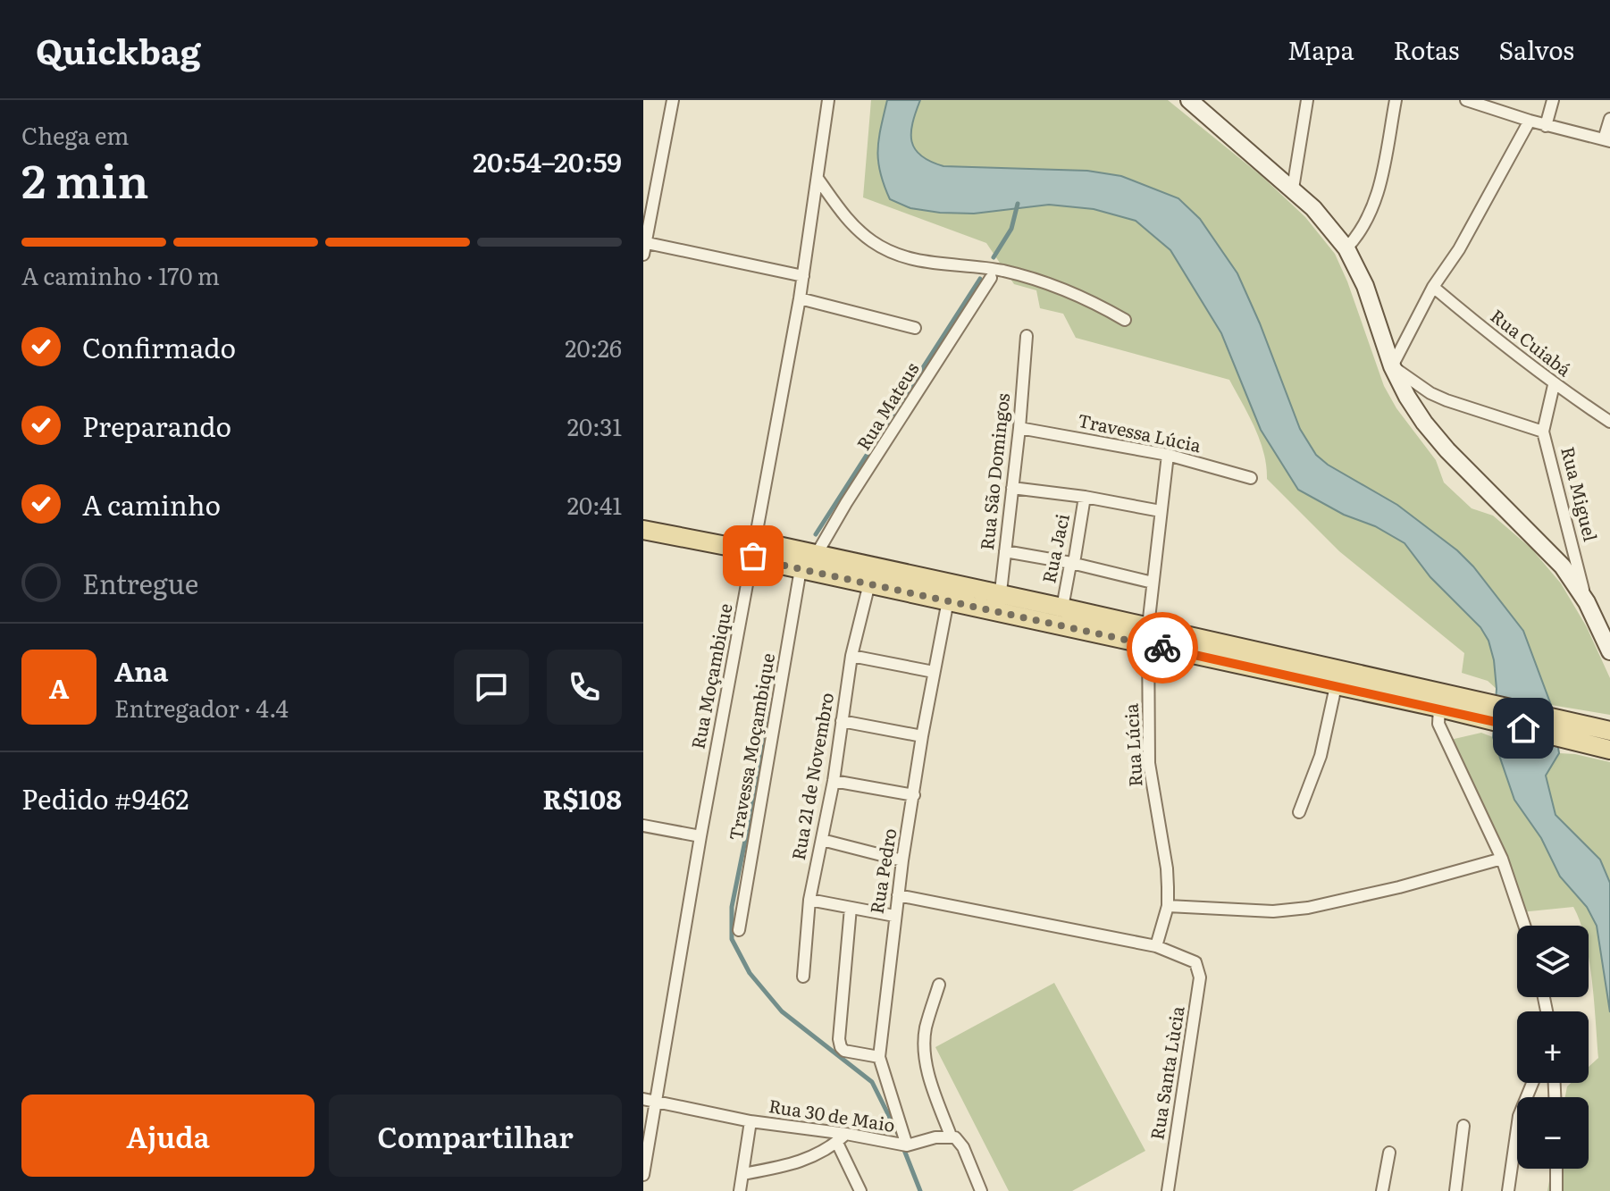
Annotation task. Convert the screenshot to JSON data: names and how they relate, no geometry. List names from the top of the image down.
{
  "streets": {
    "main road": ["Rua Miguel"],
    "street": [
      "Rua Cuiabá",
      "Rua Mateus",
      "Travessa Lúcia",
      "Rua São Domingos",
      "Rua Jaci",
      "Rua Moçambique",
      "Rua Lúcia",
      "Travessa Moçambique",
      "Rua 21 de Novembro",
      "Rua Pedro",
      "Rua Santa Lùcia",
      "Rua 30 de Maio"
    ]
  },
  "crossings": [
    ["Rua Cuiabá", "Rua Miguel"],
    ["Travessa Lúcia", "Rua São Domingos"],
    ["Travessa Lúcia", "Rua Lúcia"],
    ["Rua Moçambique", "Rua 30 de Maio"],
    ["Rua Pedro", "Rua 30 de Maio"]
  ],
  "page": {
    "header": "Quickbag",
    "nav": ["Mapa", "Rotas", "Salvos"],
    "heading": ["2 min", "Chega em", "20:54–20:59"],
    "panel": [
      "Ana",
      "Entregador · 4.4",
      "Pedido #9462",
      "R$108"
    ],
    "bar": "A caminho · 170 m",
    "list": [
      ["Confirmado", "20:26"],
      ["Preparando", "20:31"],
      ["A caminho", "20:41"],
      "Entregue"
    ],
    "round": "A",
    "map_buttons": ["+", "−"],
    "buttons": ["Ajuda", "Compartilhar"]
  }
}
